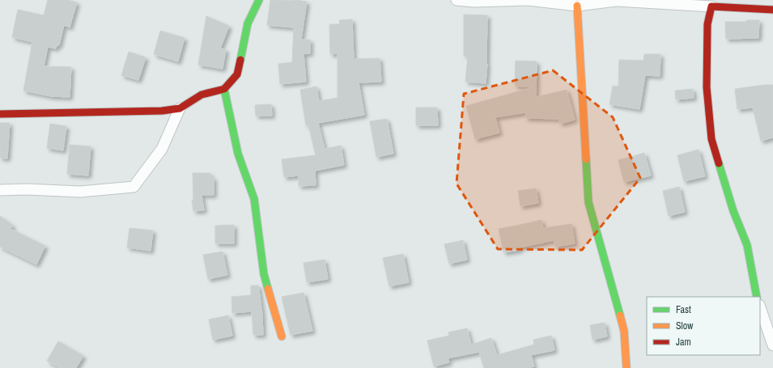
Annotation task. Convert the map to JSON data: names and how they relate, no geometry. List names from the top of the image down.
{
  "legend": ["Fast", "Slow", "Jam"]
}
